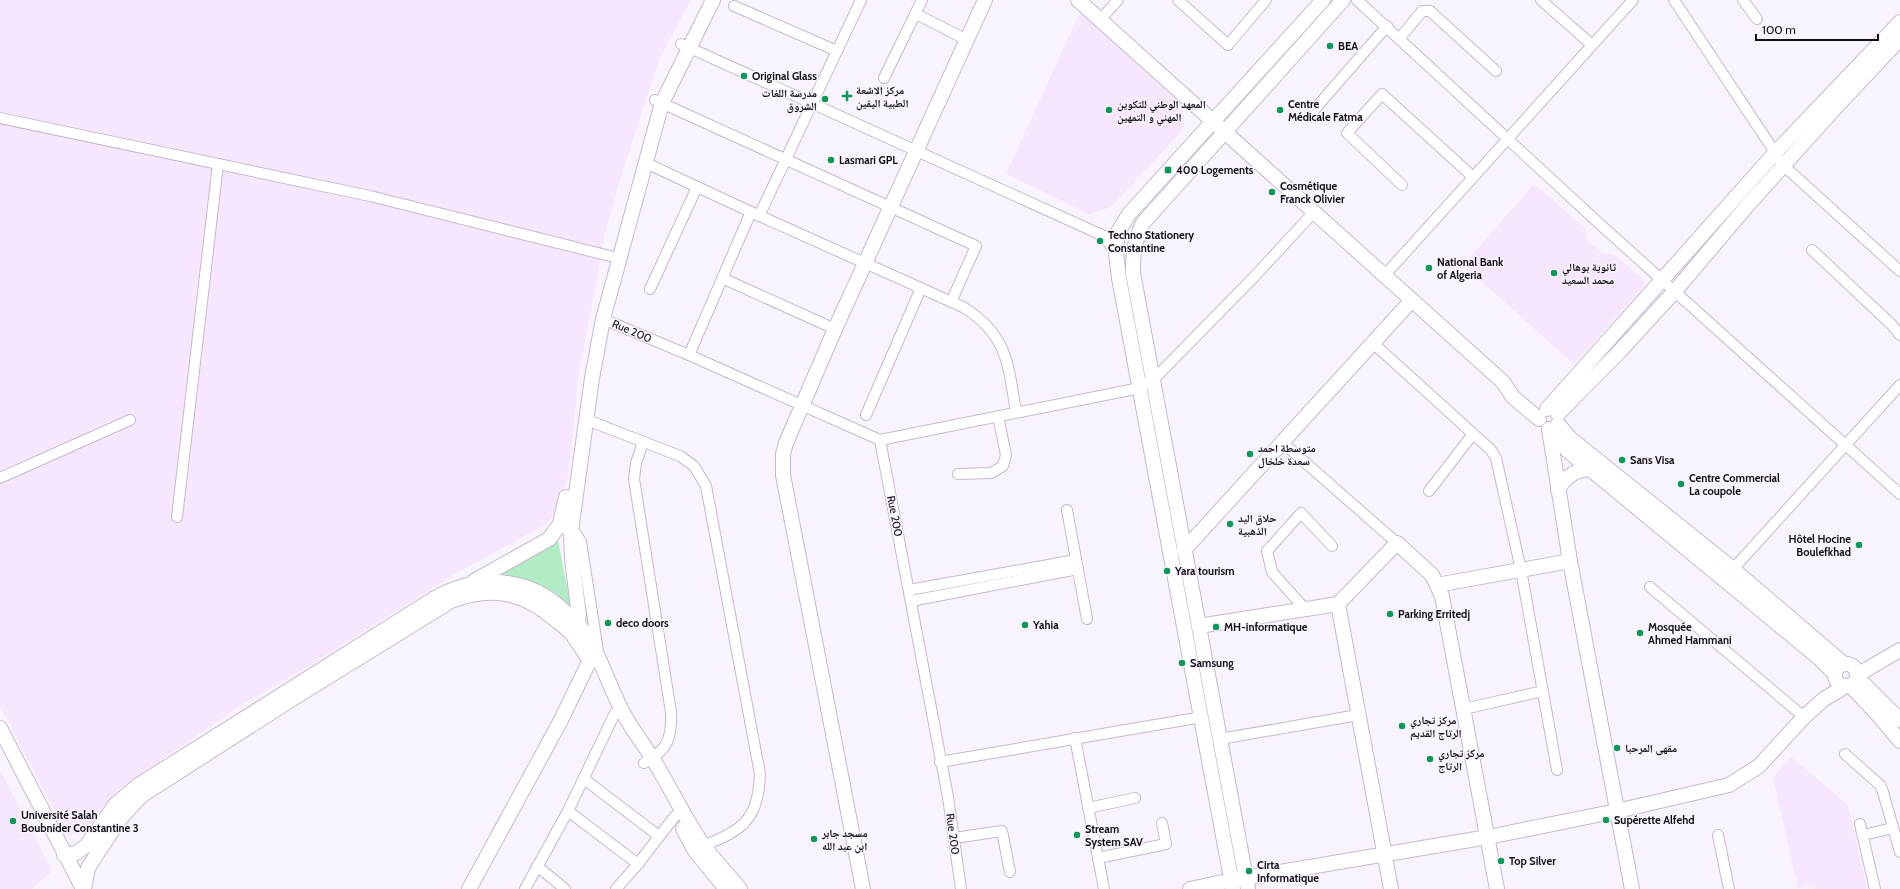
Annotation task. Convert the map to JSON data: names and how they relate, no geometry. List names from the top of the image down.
{
  "streets": {
    "street": ["Rue 200"]
  },
  "places": {
    "other": [
      "BEA",
      "Original Glass",
      "مدرسة اللغات الشروق",
      "المعهد الوطني للتكوين المهني و التمهين",
      "Centre Médicale Fatma",
      "Lasmari GPL",
      "Cosmétique Franck Olivier",
      "Techno Stationery Constantine",
      "National Bank of Algeria",
      "ثانوية بوهالي محمد السعيد",
      "متوسطة احمد سعدة خلخال",
      "Sans Visa",
      "Centre Commercial La coupole",
      "حلاق اليد الذهبية",
      "Hôtel Hocine Boulefkhad",
      "Yara tourism",
      "Parking Erritedj",
      "deco doors",
      "Yahia",
      "MH-informatique",
      "Mosquée Ahmed Hammani",
      "Samsung",
      "مركز تجاري الرتاج القديم",
      "مقهى المرحبا",
      "مركز تجاري الرتاج",
      "Supérette Alfehd",
      "Université Salah Boubnider Constantine 3",
      "Stream System SAV",
      "مسجد جابر ابن عبد الله",
      "Top Silver",
      "Cirta Informatique"
    ],
    "health": ["مركز الاشعة الطبية اليقين"],
    "transit": ["400 Logements"]
  },
  "scale_bar": "100 m"
}
